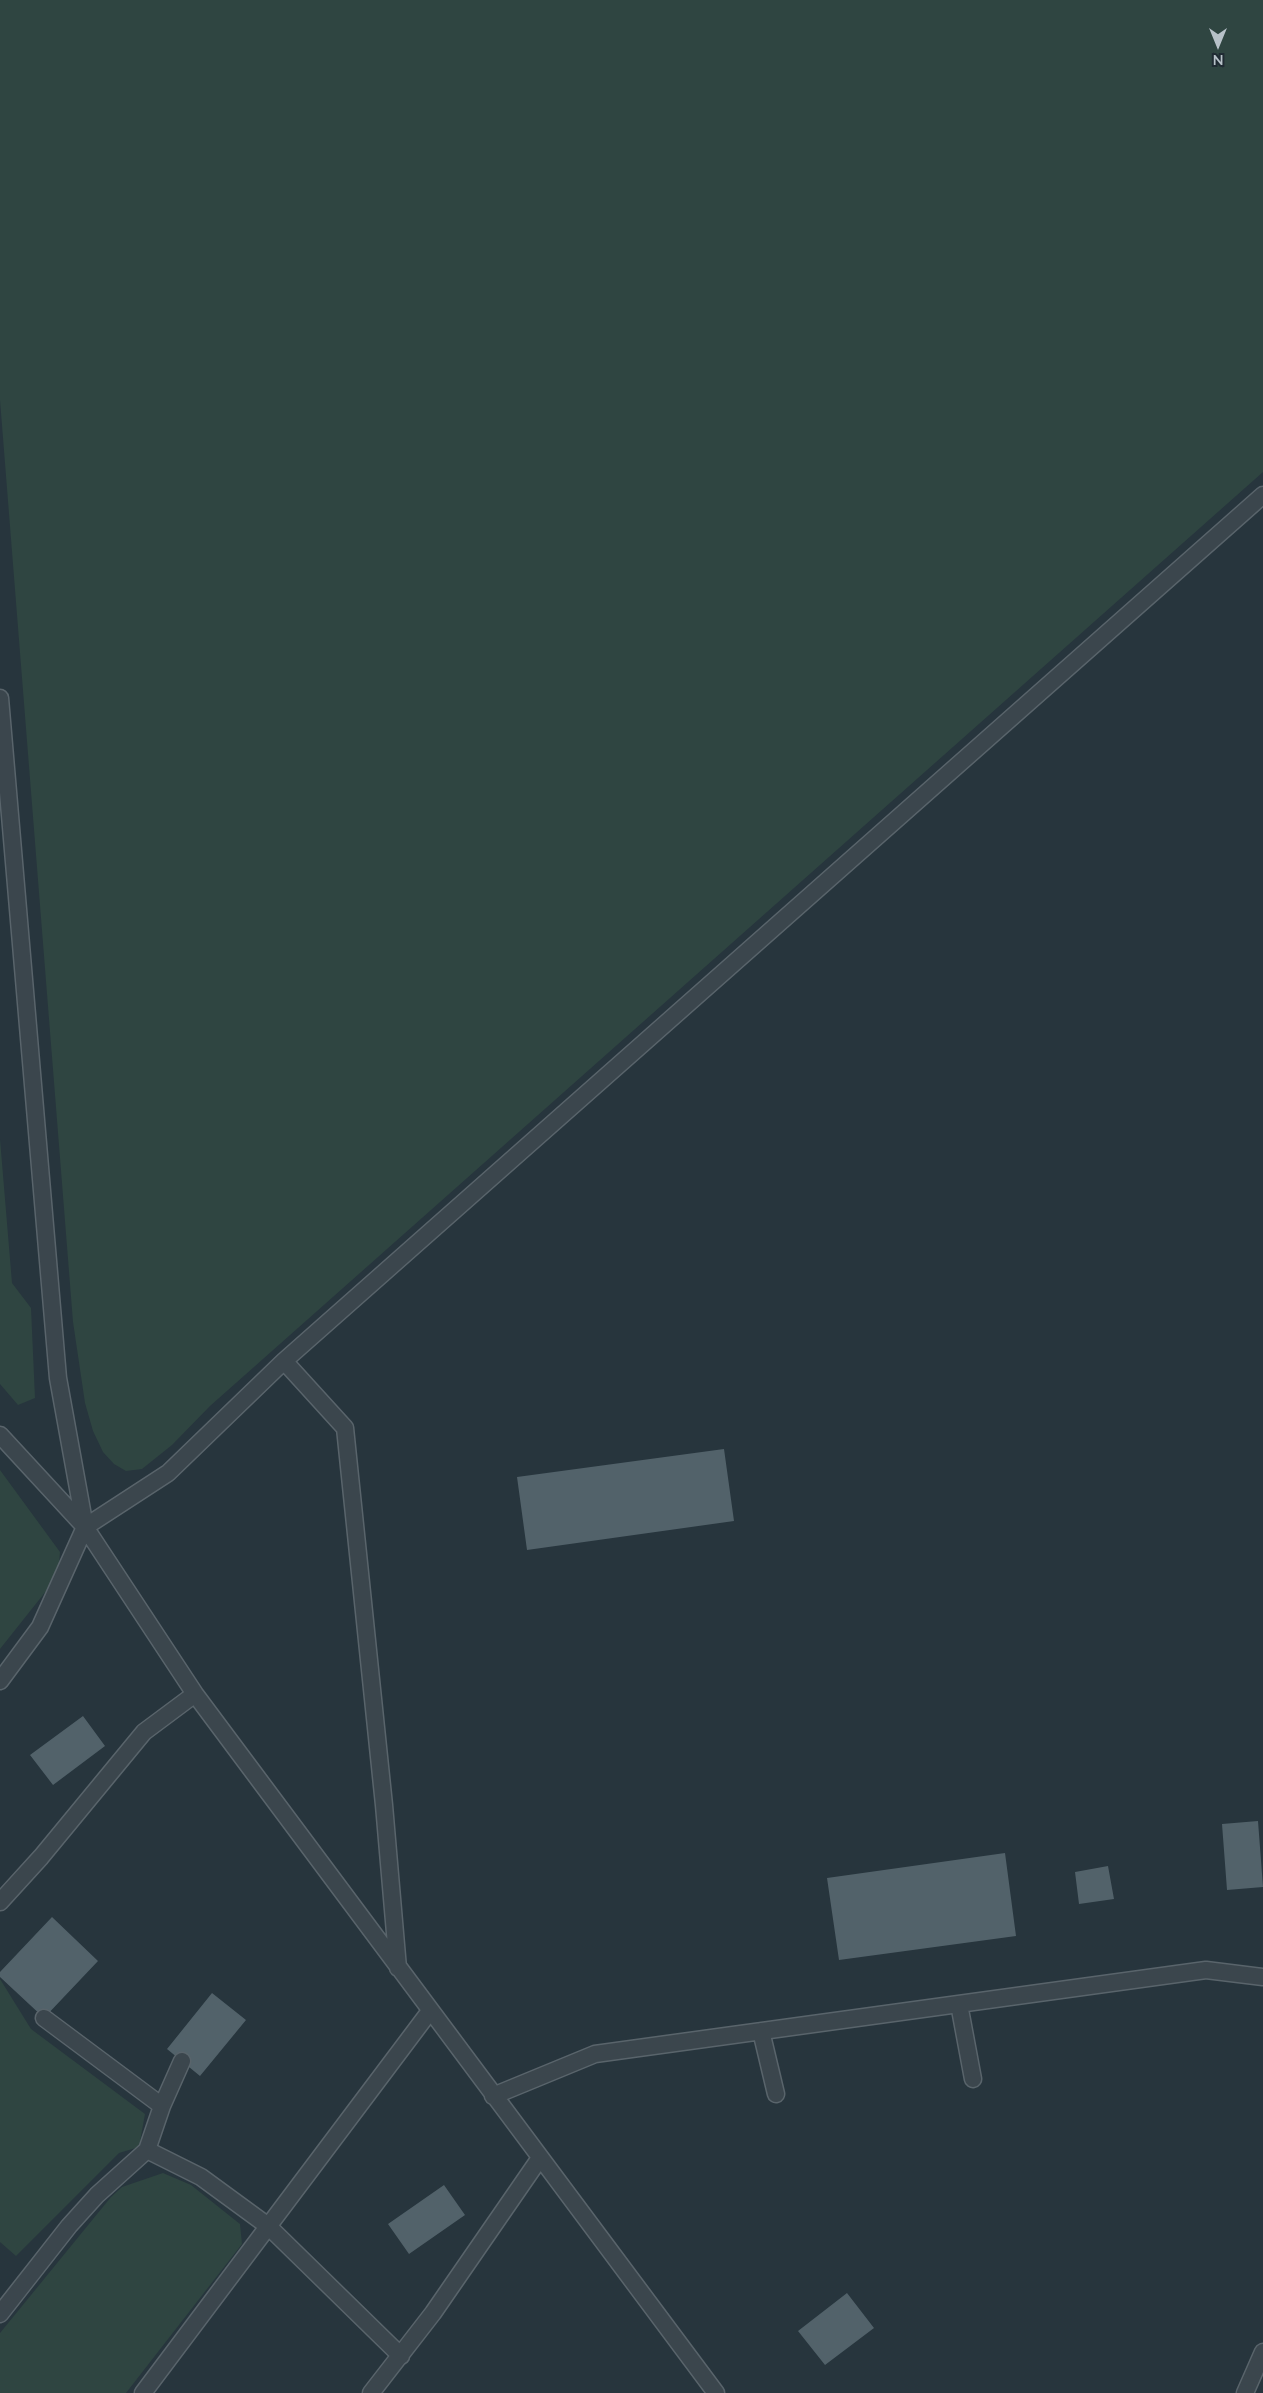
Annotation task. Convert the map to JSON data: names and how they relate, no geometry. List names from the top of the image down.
{
  "north": "bottom"
}
